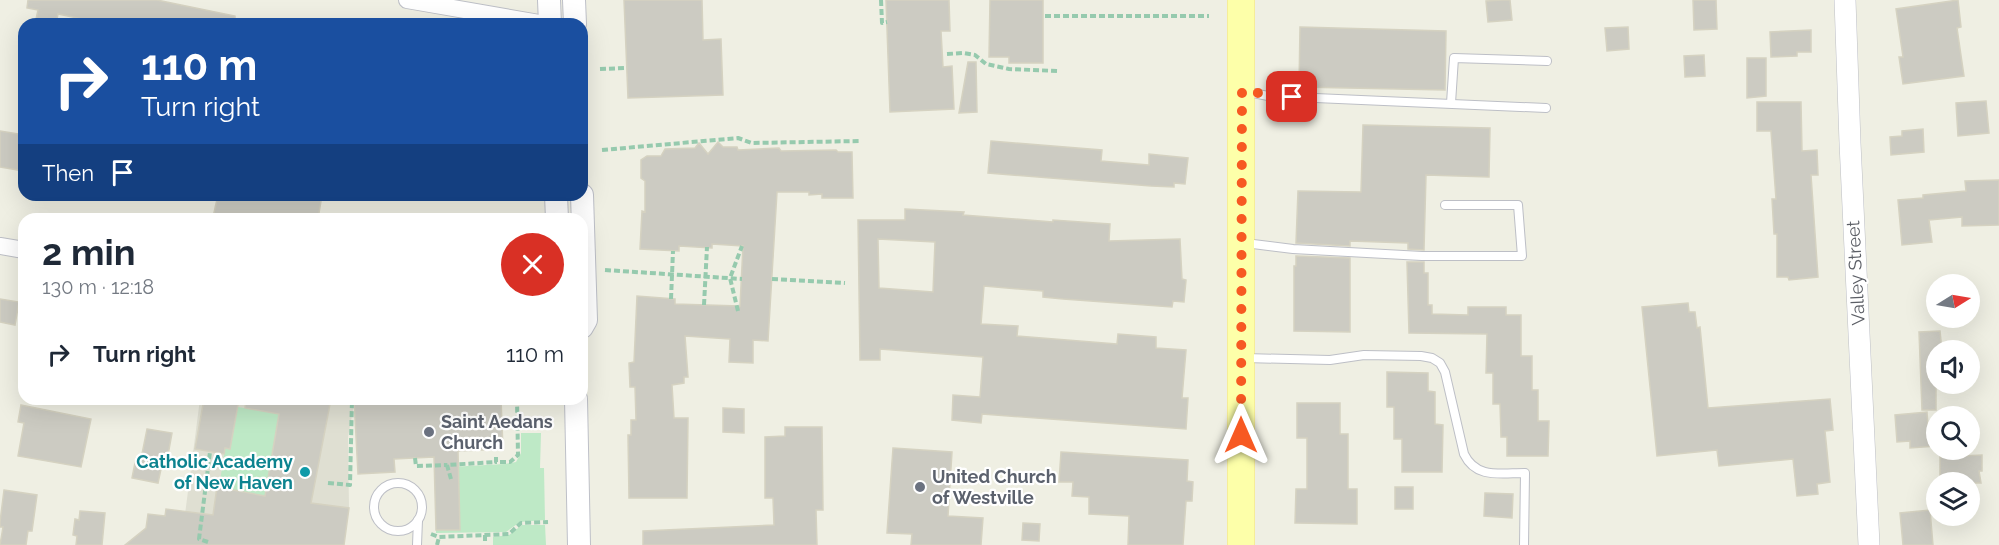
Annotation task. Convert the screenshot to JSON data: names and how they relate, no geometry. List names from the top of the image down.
{
  "streets": {
    "street": ["Valley Street"]
  },
  "places": ["Saint Aedans Church", "Catholic Academy of New Haven", "United Church of Westville"],
  "north": "right",
  "page": {
    "turn": ["110 m", "Turn right"],
    "then": "Then",
    "heading": ["2 min", "130 m · 12:18"],
    "list": [
      {
        "name": "Turn right",
        "value": "110 m"
      }
    ]
  }
}
